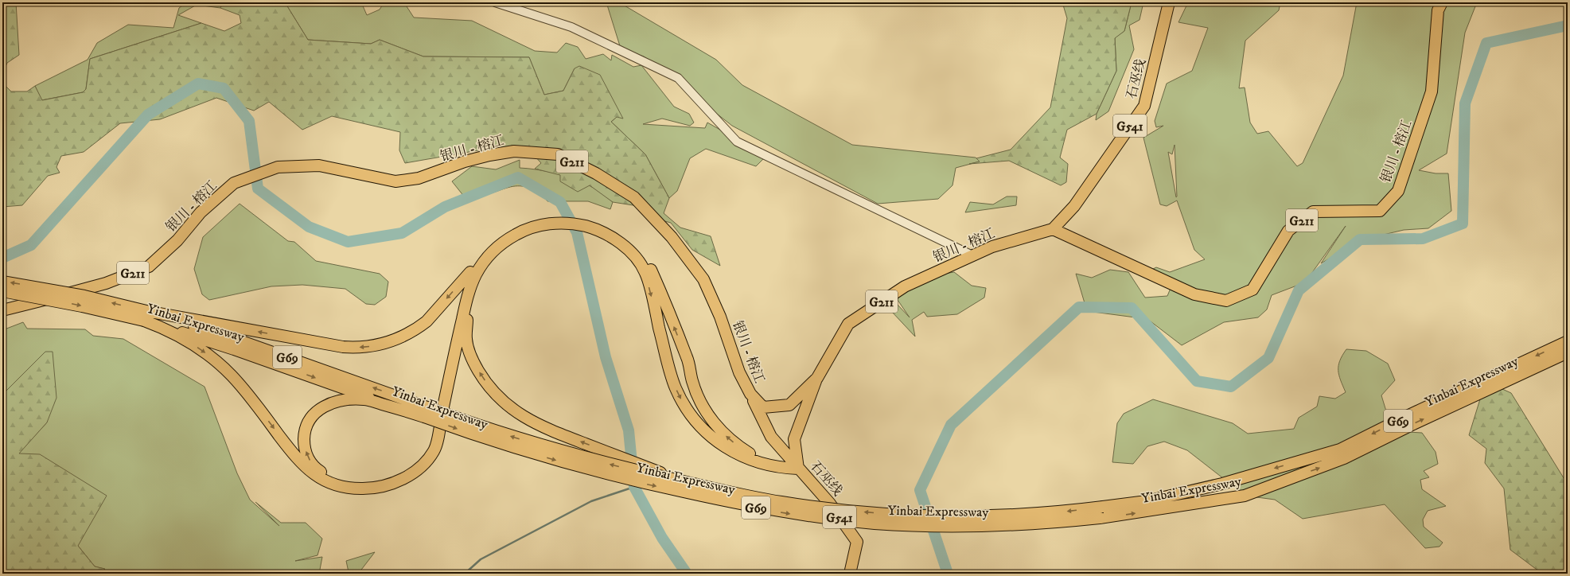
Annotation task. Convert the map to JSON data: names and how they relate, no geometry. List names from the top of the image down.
{
  "streets": {
    "highway": [
      "石巫线",
      "G541",
      "银川 - 榕江",
      "G211",
      "Yinbai Expressway",
      "G69"
    ]
  },
  "crossings": [
    ["石巫线", "银川 - 榕江"]
  ]
}
